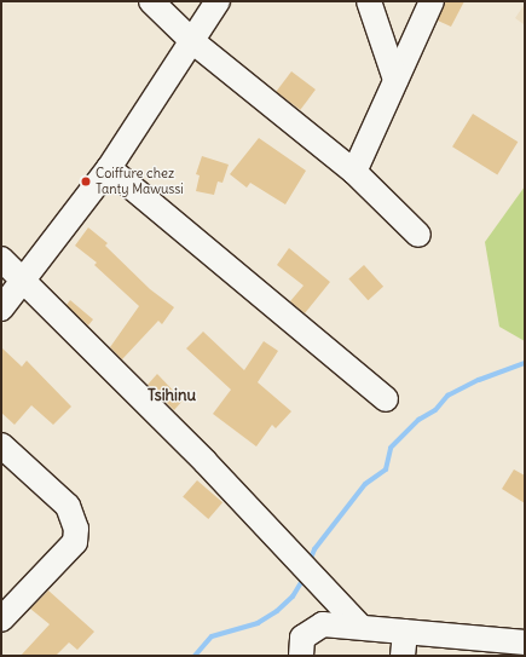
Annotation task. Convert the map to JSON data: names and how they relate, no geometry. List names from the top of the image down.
{
  "districts": ["Tsihinu"],
  "places": ["Coiffure chez Tanty Mawussi"]
}
